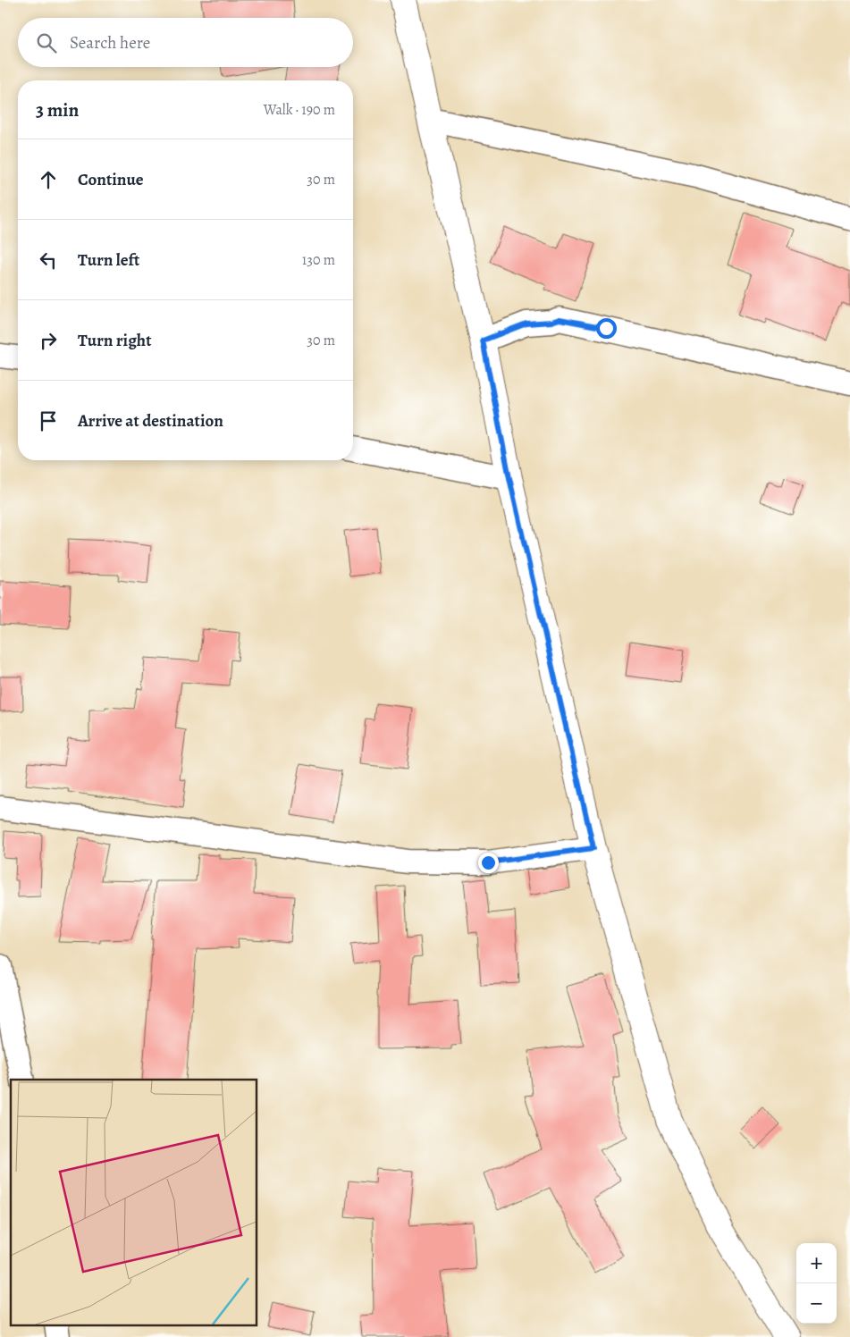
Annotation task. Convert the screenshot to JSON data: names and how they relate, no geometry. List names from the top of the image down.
{
  "page": {
    "search": "Search here",
    "heading": ["3 min", "Walk · 190 m"],
    "list": [
      ["Continue", "30 m"],
      ["Turn left", "130 m"],
      ["Turn right", "30 m"],
      "Arrive at destination"
    ],
    "map_buttons": ["+", "−"]
  }
}
